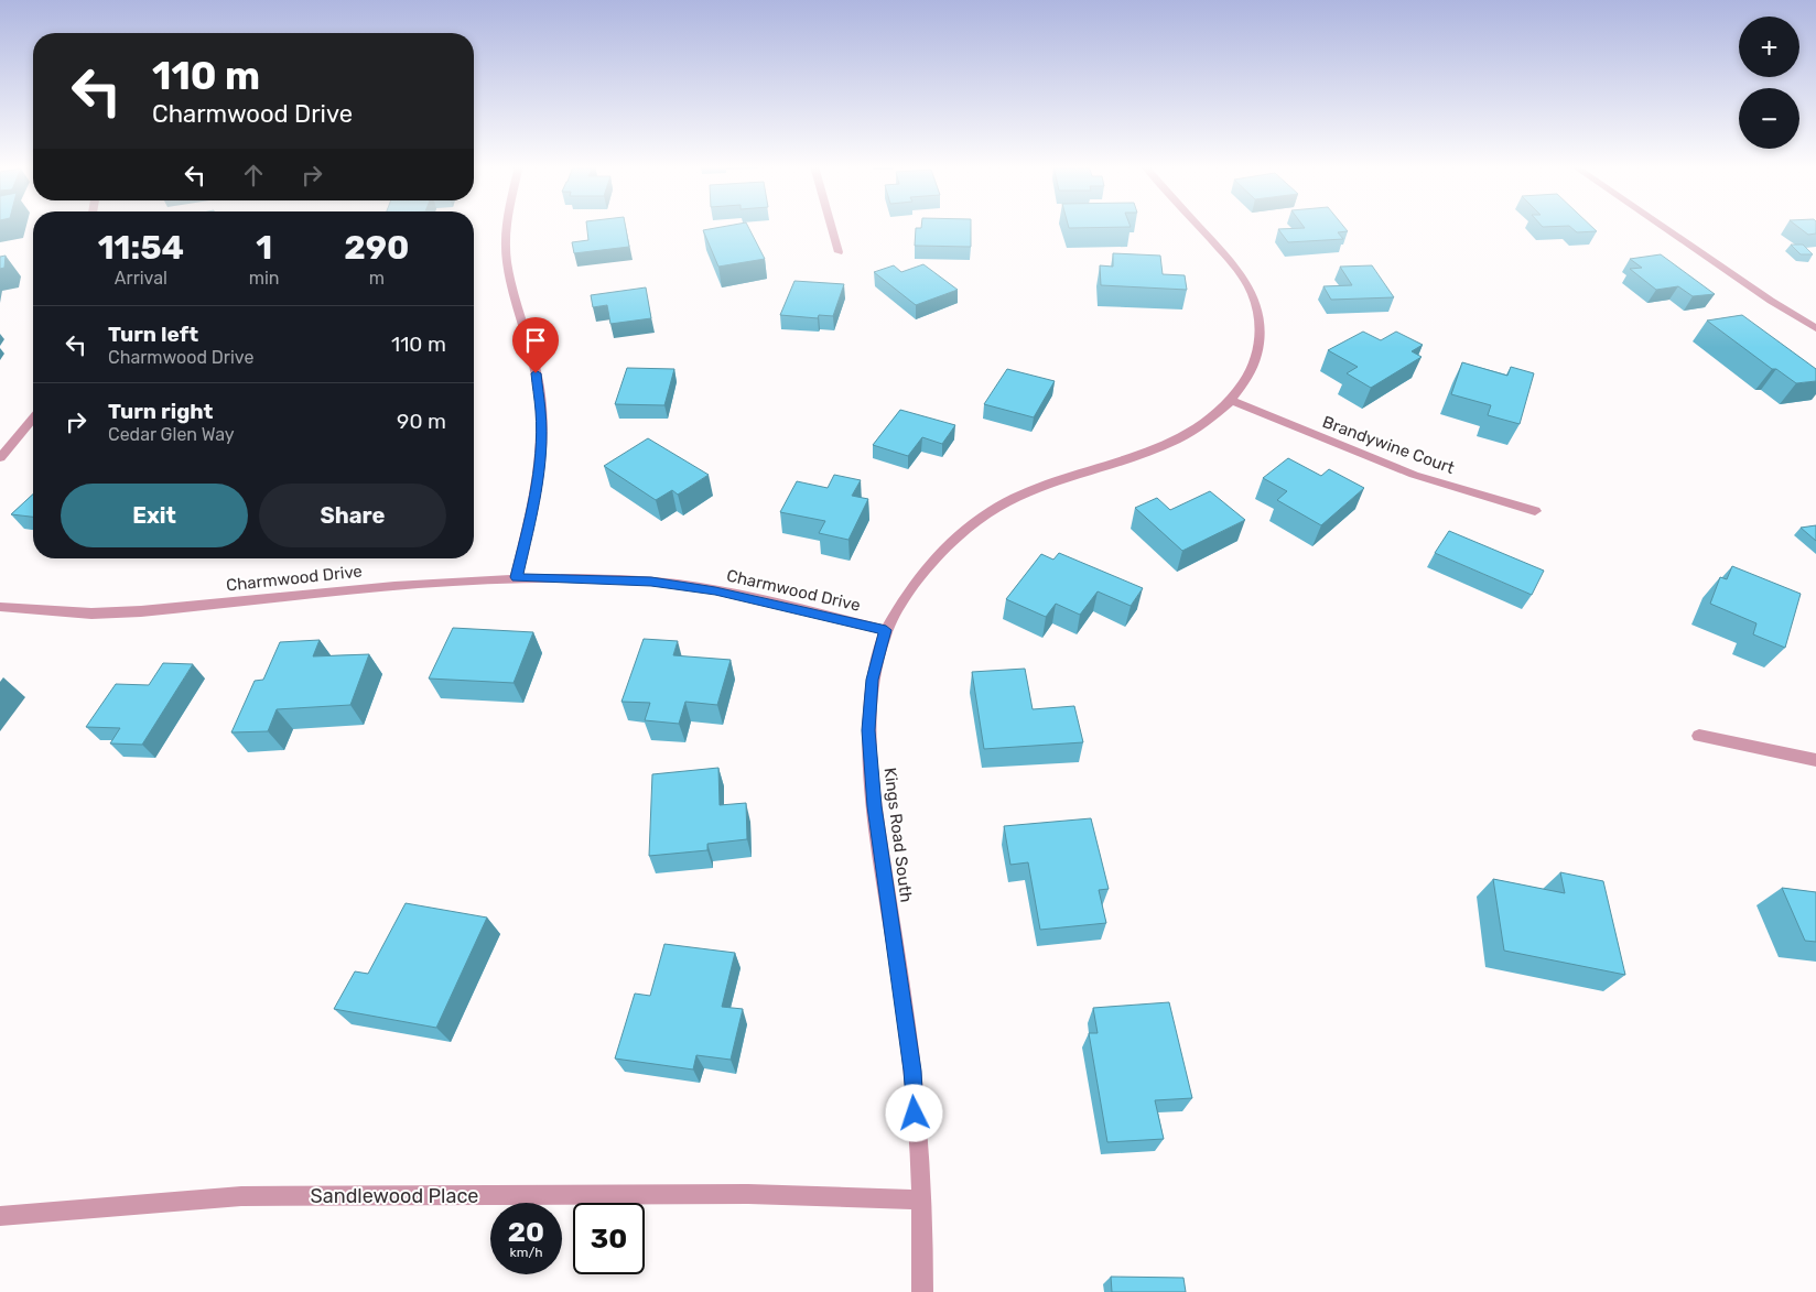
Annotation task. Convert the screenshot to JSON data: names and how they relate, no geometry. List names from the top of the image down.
{
  "streets": {
    "street": [
      "Brandywine Court",
      "Charmwood Drive",
      "Kings Road South",
      "Sandlewood Place"
    ]
  },
  "crossings": [
    ["Brandywine Court", "Kings Road South"],
    ["Charmwood Drive", "Kings Road South"],
    ["Kings Road South", "Sandlewood Place"]
  ],
  "page": {
    "map_buttons": ["+", "−"],
    "turn": ["110 m", "Charmwood Drive"],
    "eta": [
      "11:54",
      "Arrival",
      "1",
      "min",
      "290",
      "m"
    ],
    "list": [
      {
        "name": "Turn left",
        "note": "Charmwood Drive",
        "value": "110 m"
      },
      {
        "name": "Turn right",
        "note": "Cedar Glen Way",
        "value": "90 m"
      }
    ],
    "buttons": ["Exit", "Share"],
    "speed": "20 km/h",
    "limit": "30"
  }
}
